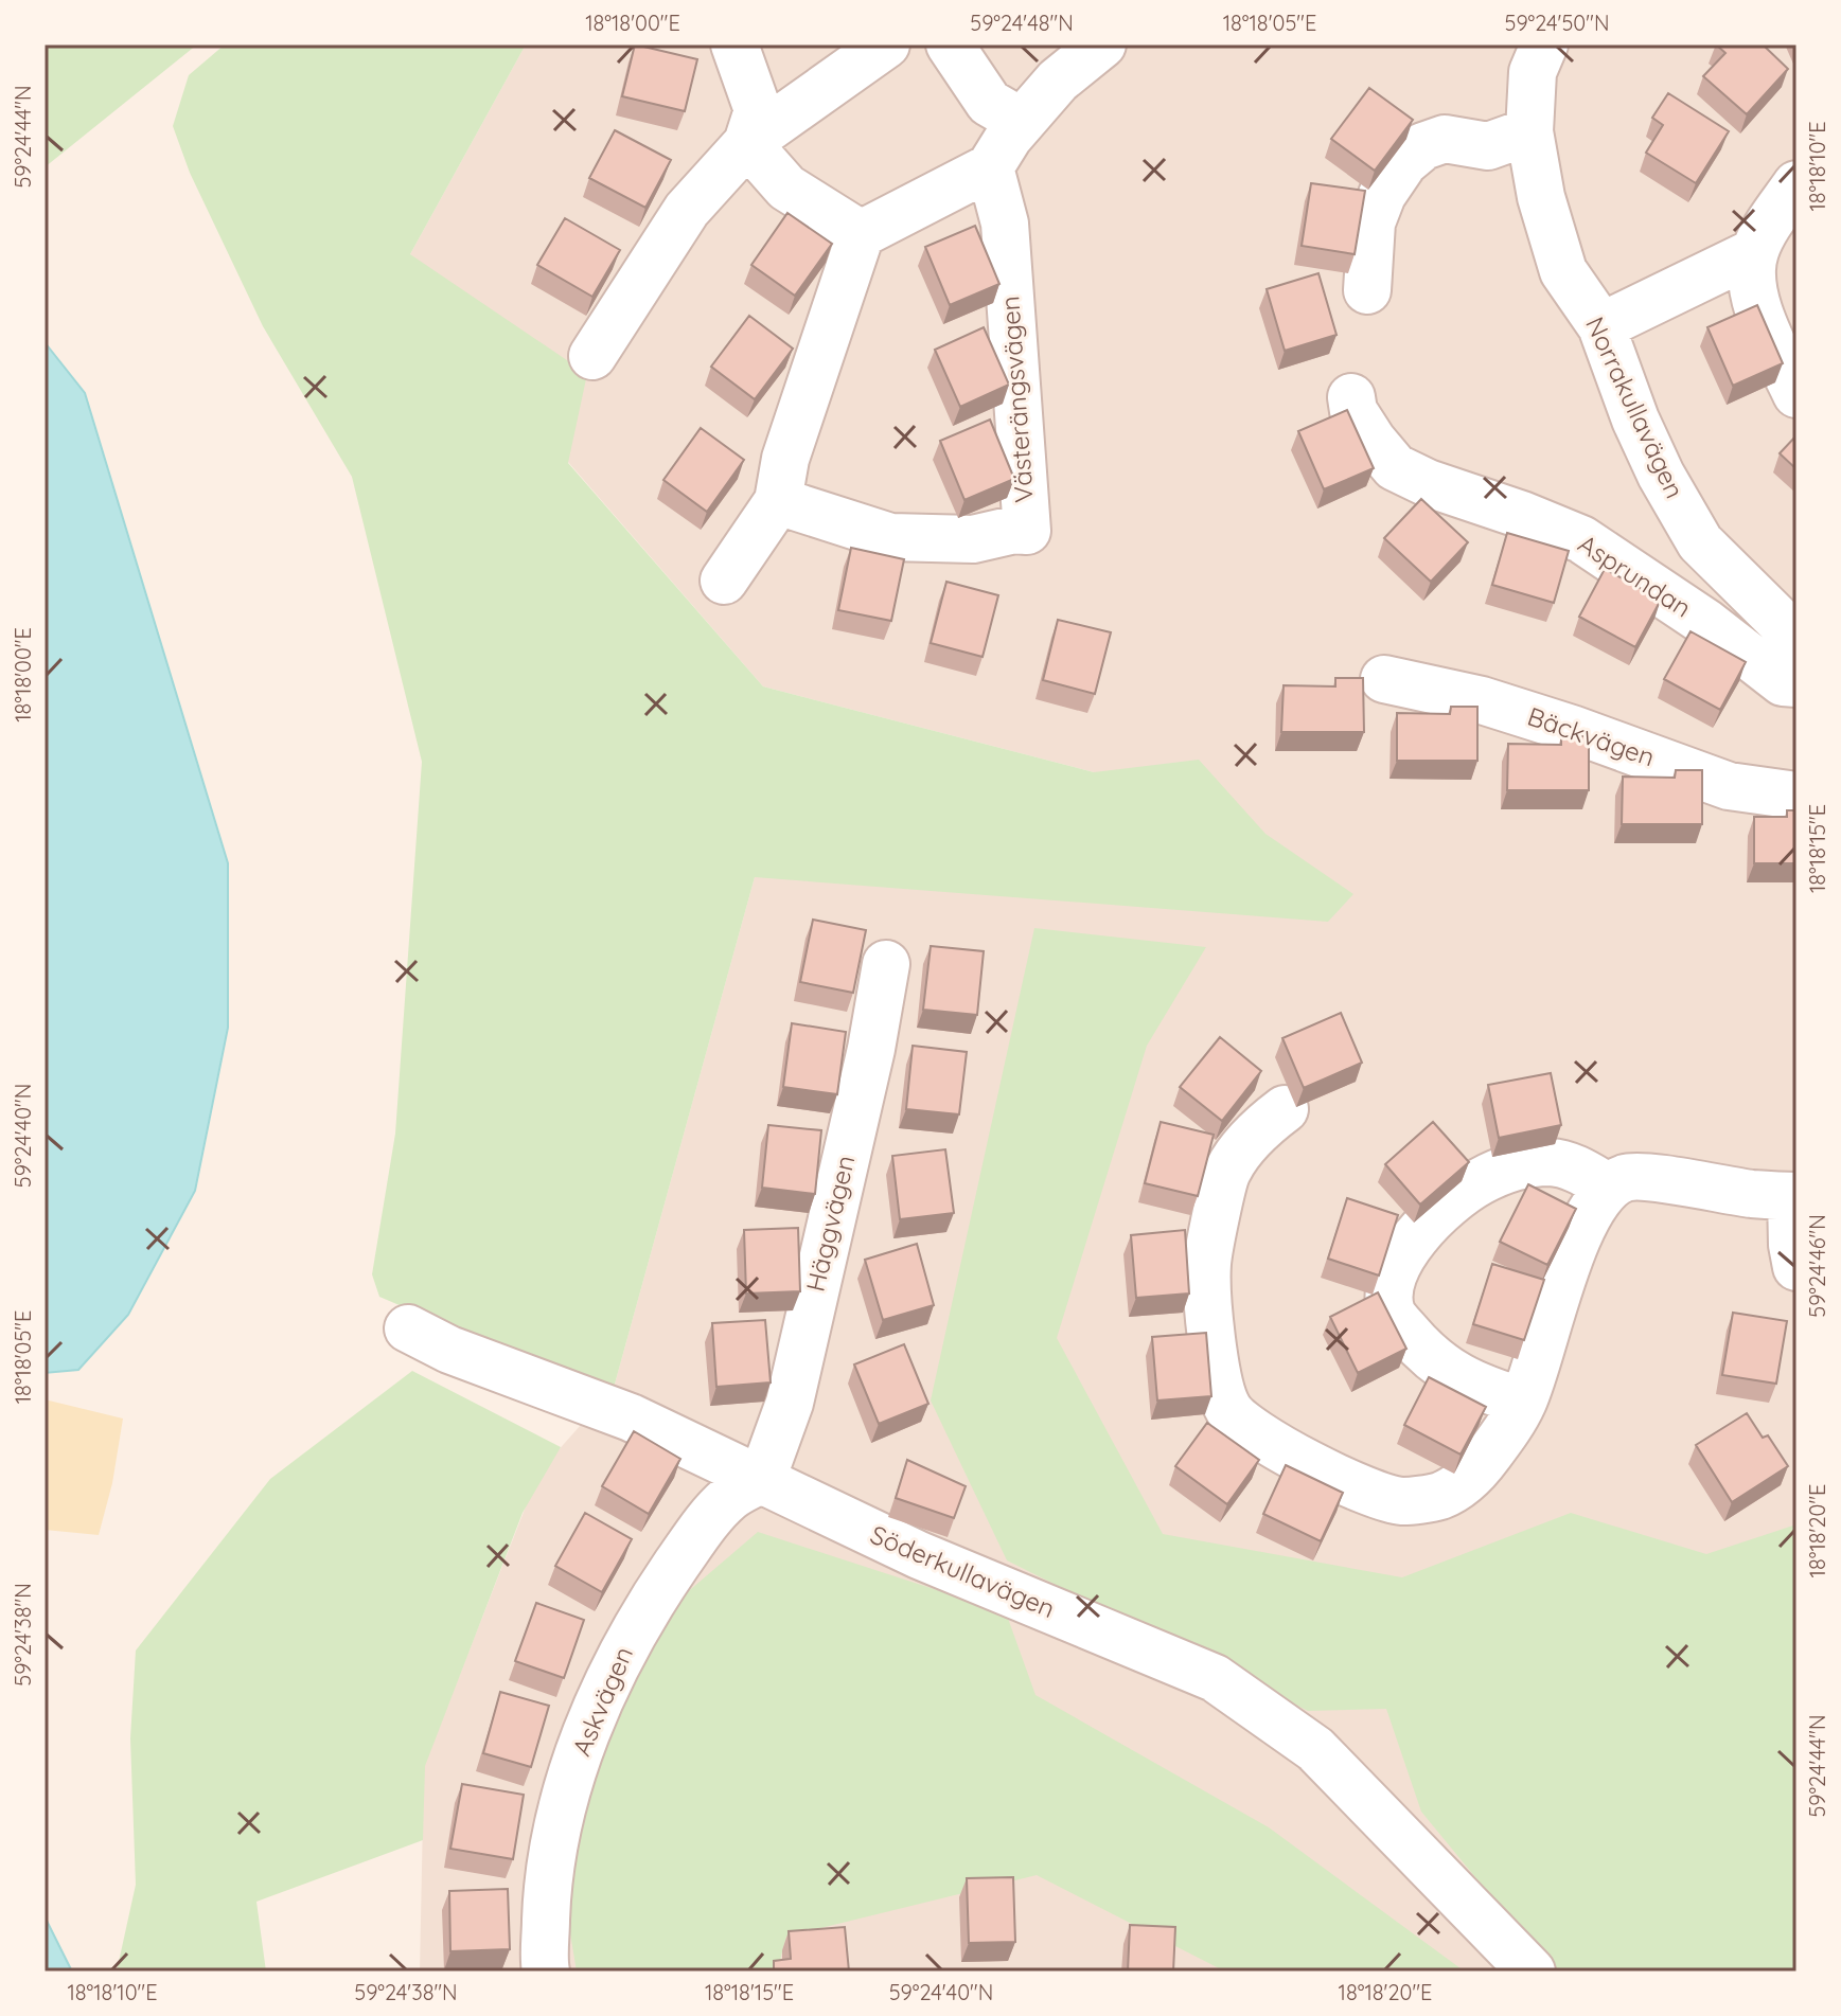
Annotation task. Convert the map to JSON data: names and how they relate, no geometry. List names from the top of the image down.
{
  "streets": {
    "street": [
      "Västerängsvägen",
      "Norrakullavägen",
      "Asprundan",
      "Bäckvägen",
      "Häggvägen",
      "Söderkullavägen",
      "Askvägen"
    ]
  },
  "crossings": [
    ["Häggvägen", "Söderkullavägen"],
    ["Häggvägen", "Askvägen"],
    ["Söderkullavägen", "Askvägen"]
  ],
  "coordinates": [
    "18°18'00\"E",
    "59°24'48\"N",
    "18°18'05\"E",
    "59°24'50\"N",
    "59°24'44\"N",
    "18°18'10\"E",
    "18°18'15\"E",
    "59°24'40\"N",
    "59°24'46\"N",
    "18°18'20\"E",
    "59°24'38\"N"
  ]
}
